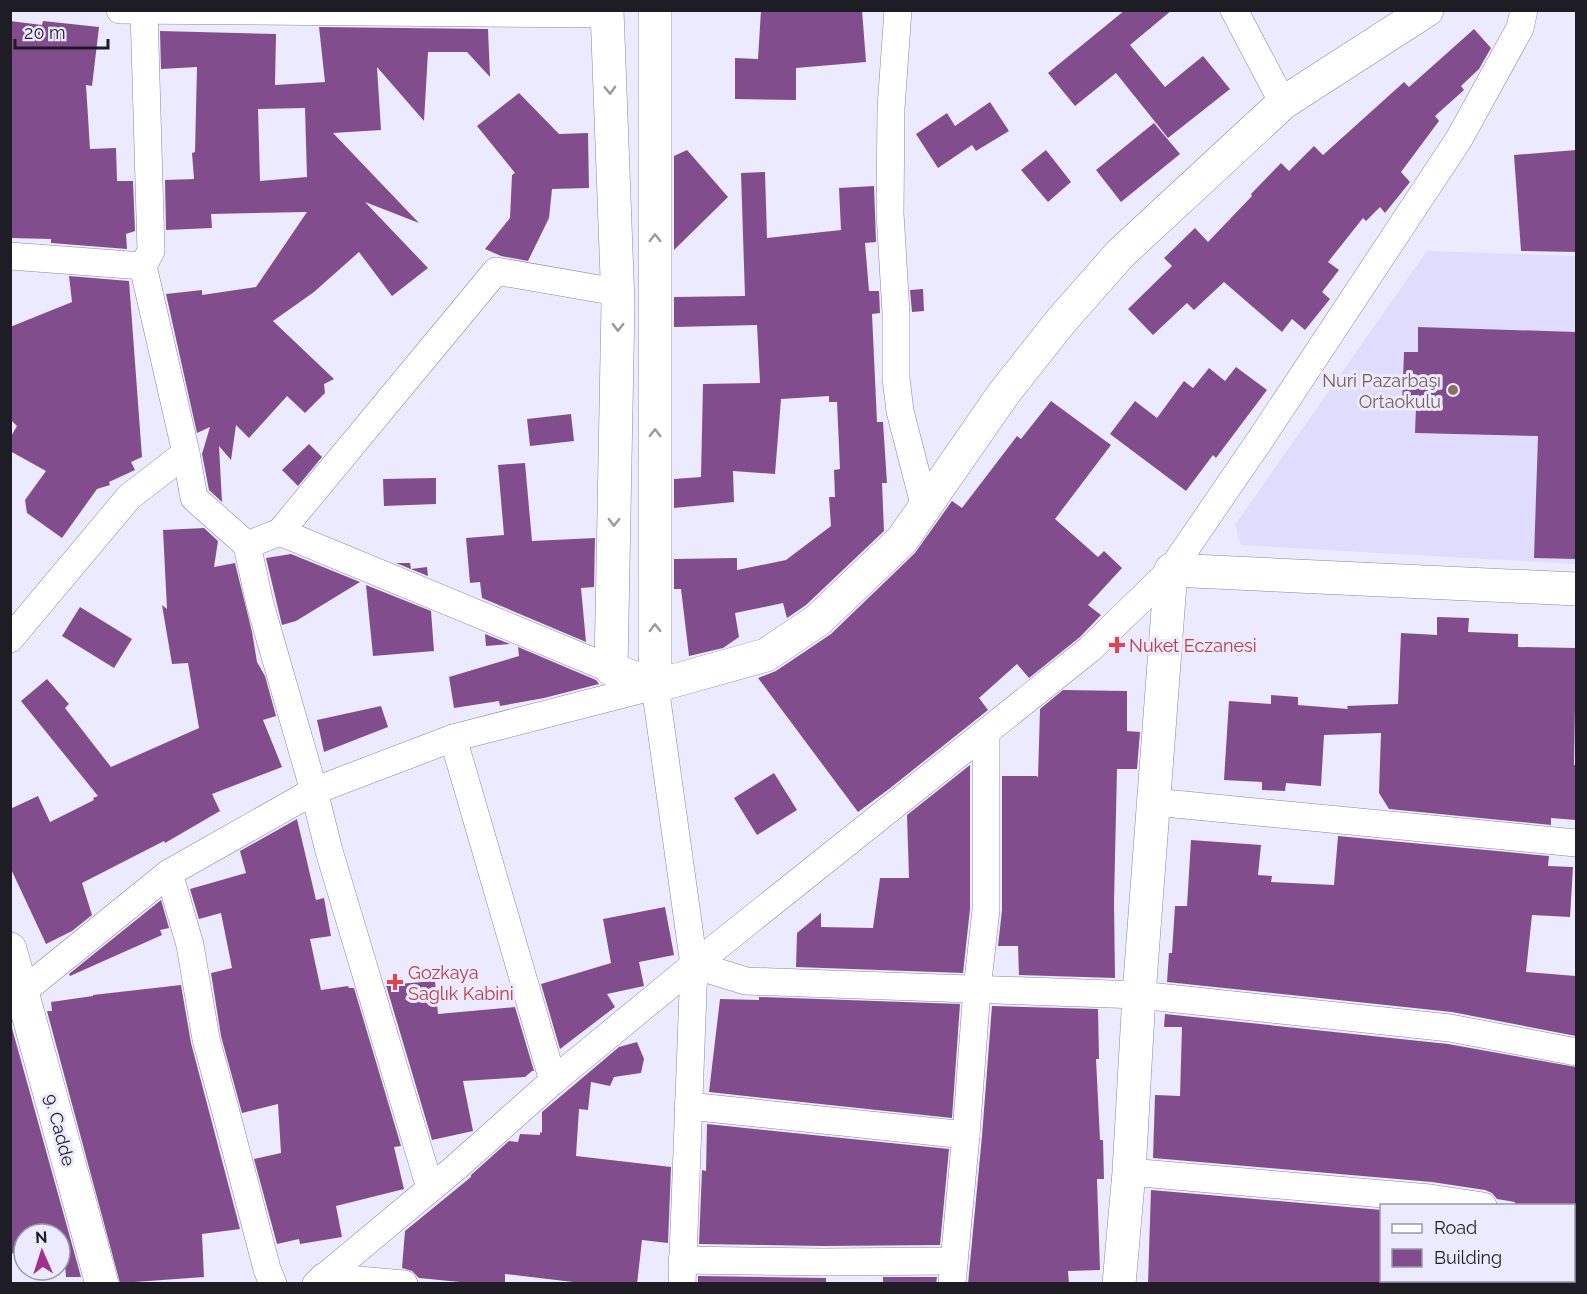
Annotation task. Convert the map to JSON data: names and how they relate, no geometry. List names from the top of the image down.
{
  "streets": {
    "street": ["9. Cadde"]
  },
  "places": {
    "other": ["Nuri Pazarbaşı Ortaokulu"],
    "health": ["Nuket Eczanesi", "Gozkaya Saglık Kabini"]
  },
  "legend": ["Road", "Building"],
  "scale_bar": "20 m",
  "north": "top"
}
